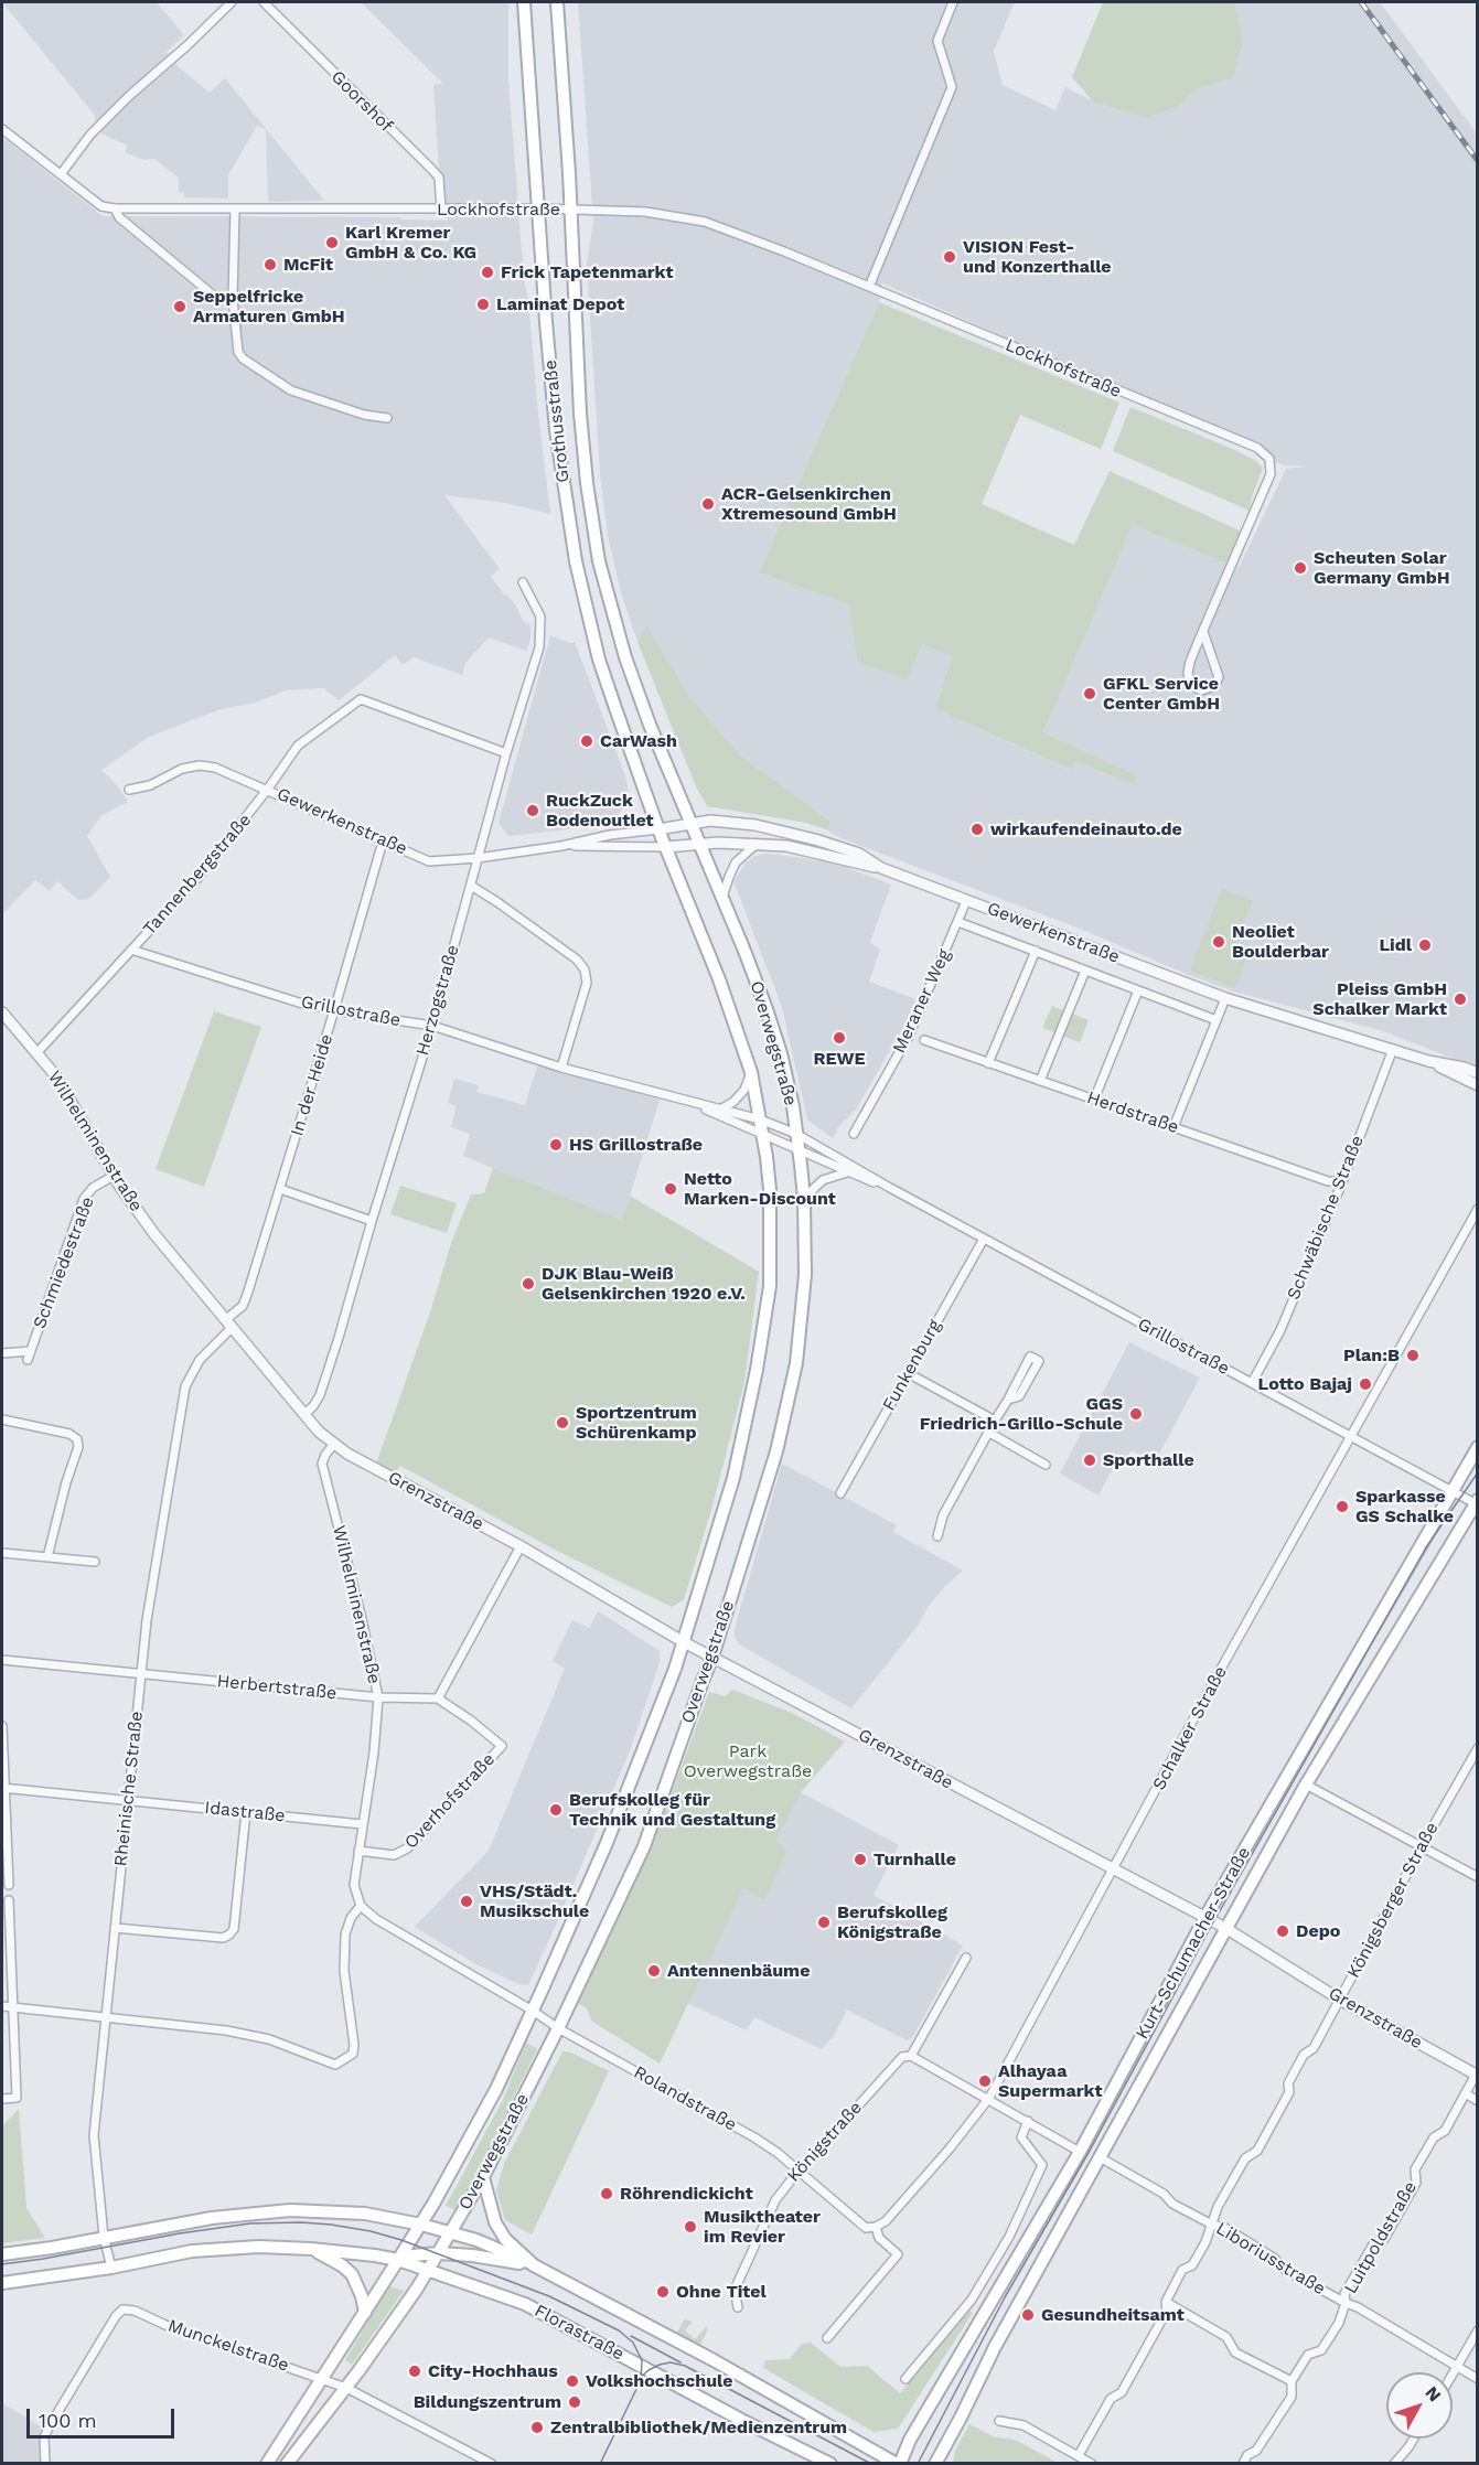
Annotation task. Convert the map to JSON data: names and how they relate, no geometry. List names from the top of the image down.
{
  "streets": {
    "main road": [
      "Grothusstraße",
      "Overwegstraße",
      "Kurt-Schumacher-Straße",
      "Florastraße"
    ],
    "street": [
      "Goorshof",
      "Lockhofstraße",
      "Gewerkenstraße",
      "Tannenbergstraße",
      "Herzogstraße",
      "Meraner Weg",
      "Grillostraße",
      "In der Heide",
      "Herdstraße",
      "Wilhelminenstraße",
      "Schwäbische Straße",
      "Schmiedestraße",
      "Funkenburg",
      "Grenzstraße",
      "Herbertstraße",
      "Schalker Straße",
      "Rheinische Straße",
      "Overhofstraße",
      "Idastraße",
      "Königsberger Straße",
      "Rolandstraße",
      "Königstraße",
      "Luitpoldstraße",
      "Liboriusstraße",
      "Munckelstraße"
    ]
  },
  "crossings": [
    ["Goorshof", "Lockhofstraße"],
    ["Lockhofstraße", "Grothusstraße"],
    ["Grothusstraße", "Gewerkenstraße"],
    ["Grothusstraße", "Overwegstraße"],
    ["Gewerkenstraße", "Tannenbergstraße"],
    ["Gewerkenstraße", "Herzogstraße"],
    ["Gewerkenstraße", "Meraner Weg"],
    ["Gewerkenstraße", "Overwegstraße"],
    ["Gewerkenstraße", "In der Heide"],
    ["Gewerkenstraße", "Schwäbische Straße"],
    ["Tannenbergstraße", "Herzogstraße"],
    ["Tannenbergstraße", "Grillostraße"],
    ["Tannenbergstraße", "Wilhelminenstraße"],
    ["Herzogstraße", "Grillostraße"],
    ["Herzogstraße", "Wilhelminenstraße"],
    ["Grillostraße", "Overwegstraße"],
    ["Grillostraße", "In der Heide"],
    ["Grillostraße", "Schwäbische Straße"],
    ["Grillostraße", "Funkenburg"],
    ["Grillostraße", "Schalker Straße"],
    ["Grillostraße", "Kurt-Schumacher-Straße"],
    ["Overwegstraße", "Grenzstraße"],
    ["Overwegstraße", "Rolandstraße"],
    ["Overwegstraße", "Florastraße"],
    ["Overwegstraße", "Munckelstraße"],
    ["In der Heide", "Wilhelminenstraße"],
    ["In der Heide", "Rheinische Straße"],
    ["Herdstraße", "Schwäbische Straße"],
    ["Wilhelminenstraße", "Schmiedestraße"],
    ["Wilhelminenstraße", "Grenzstraße"],
    ["Wilhelminenstraße", "Herbertstraße"],
    ["Wilhelminenstraße", "Rheinische Straße"],
    ["Wilhelminenstraße", "Overhofstraße"],
    ["Wilhelminenstraße", "Idastraße"],
    ["Wilhelminenstraße", "Rolandstraße"],
    ["Grenzstraße", "Schalker Straße"],
    ["Grenzstraße", "Königsberger Straße"],
    ["Grenzstraße", "Kurt-Schumacher-Straße"],
    ["Grenzstraße", "Luitpoldstraße"],
    ["Herbertstraße", "Rheinische Straße"],
    ["Herbertstraße", "Overhofstraße"],
    ["Schalker Straße", "Rolandstraße"],
    ["Rheinische Straße", "Idastraße"],
    ["Rheinische Straße", "Florastraße"],
    ["Königsberger Straße", "Liboriusstraße"],
    ["Kurt-Schumacher-Straße", "Liboriusstraße"],
    ["Rolandstraße", "Königstraße"],
    ["Luitpoldstraße", "Liboriusstraße"]
  ],
  "parks": ["Park Overwegstraße"],
  "places": [
    "Karl Kremer GmbH & Co. KG",
    "VISION Fest- und Konzerthalle",
    "McFit",
    "Frick Tapetenmarkt",
    "Laminat Depot",
    "Seppelfricke Armaturen GmbH",
    "ACR-Gelsenkirchen Xtremesound GmbH",
    "Scheuten Solar Germany GmbH",
    "GFKL Service Center GmbH",
    "CarWash",
    "RuckZuck Bodenoutlet",
    "wirkaufendeinauto.de",
    "Neoliet Boulderbar",
    "Lidl",
    "Pleiss GmbH Schalker Markt",
    "REWE",
    "HS Grillostraße",
    "Netto Marken-Discount",
    "DJK Blau-Weiß Gelsenkirchen 1920 e.V.",
    "Plan:B",
    "Lotto Bajaj",
    "GGS Friedrich-Grillo-Schule",
    "Sportzentrum Schürenkamp",
    "Sporthalle",
    "Sparkasse GS Schalke",
    "Berufskolleg für Technik und Gestaltung",
    "Turnhalle",
    "VHS/Städt. Musikschule",
    "Berufskolleg Königstraße",
    "Depo",
    "Antennenbäume",
    "Alhayaa Supermarkt",
    "Röhrendickicht",
    "Musiktheater im Revier",
    "Ohne Titel",
    "Gesundheitsamt",
    "City-Hochhaus",
    "Volkshochschule",
    "Bildungszentrum",
    "Zentralbibliothek/Medienzentrum"
  ],
  "scale_bar": "100 m",
  "north": "top right"
}
